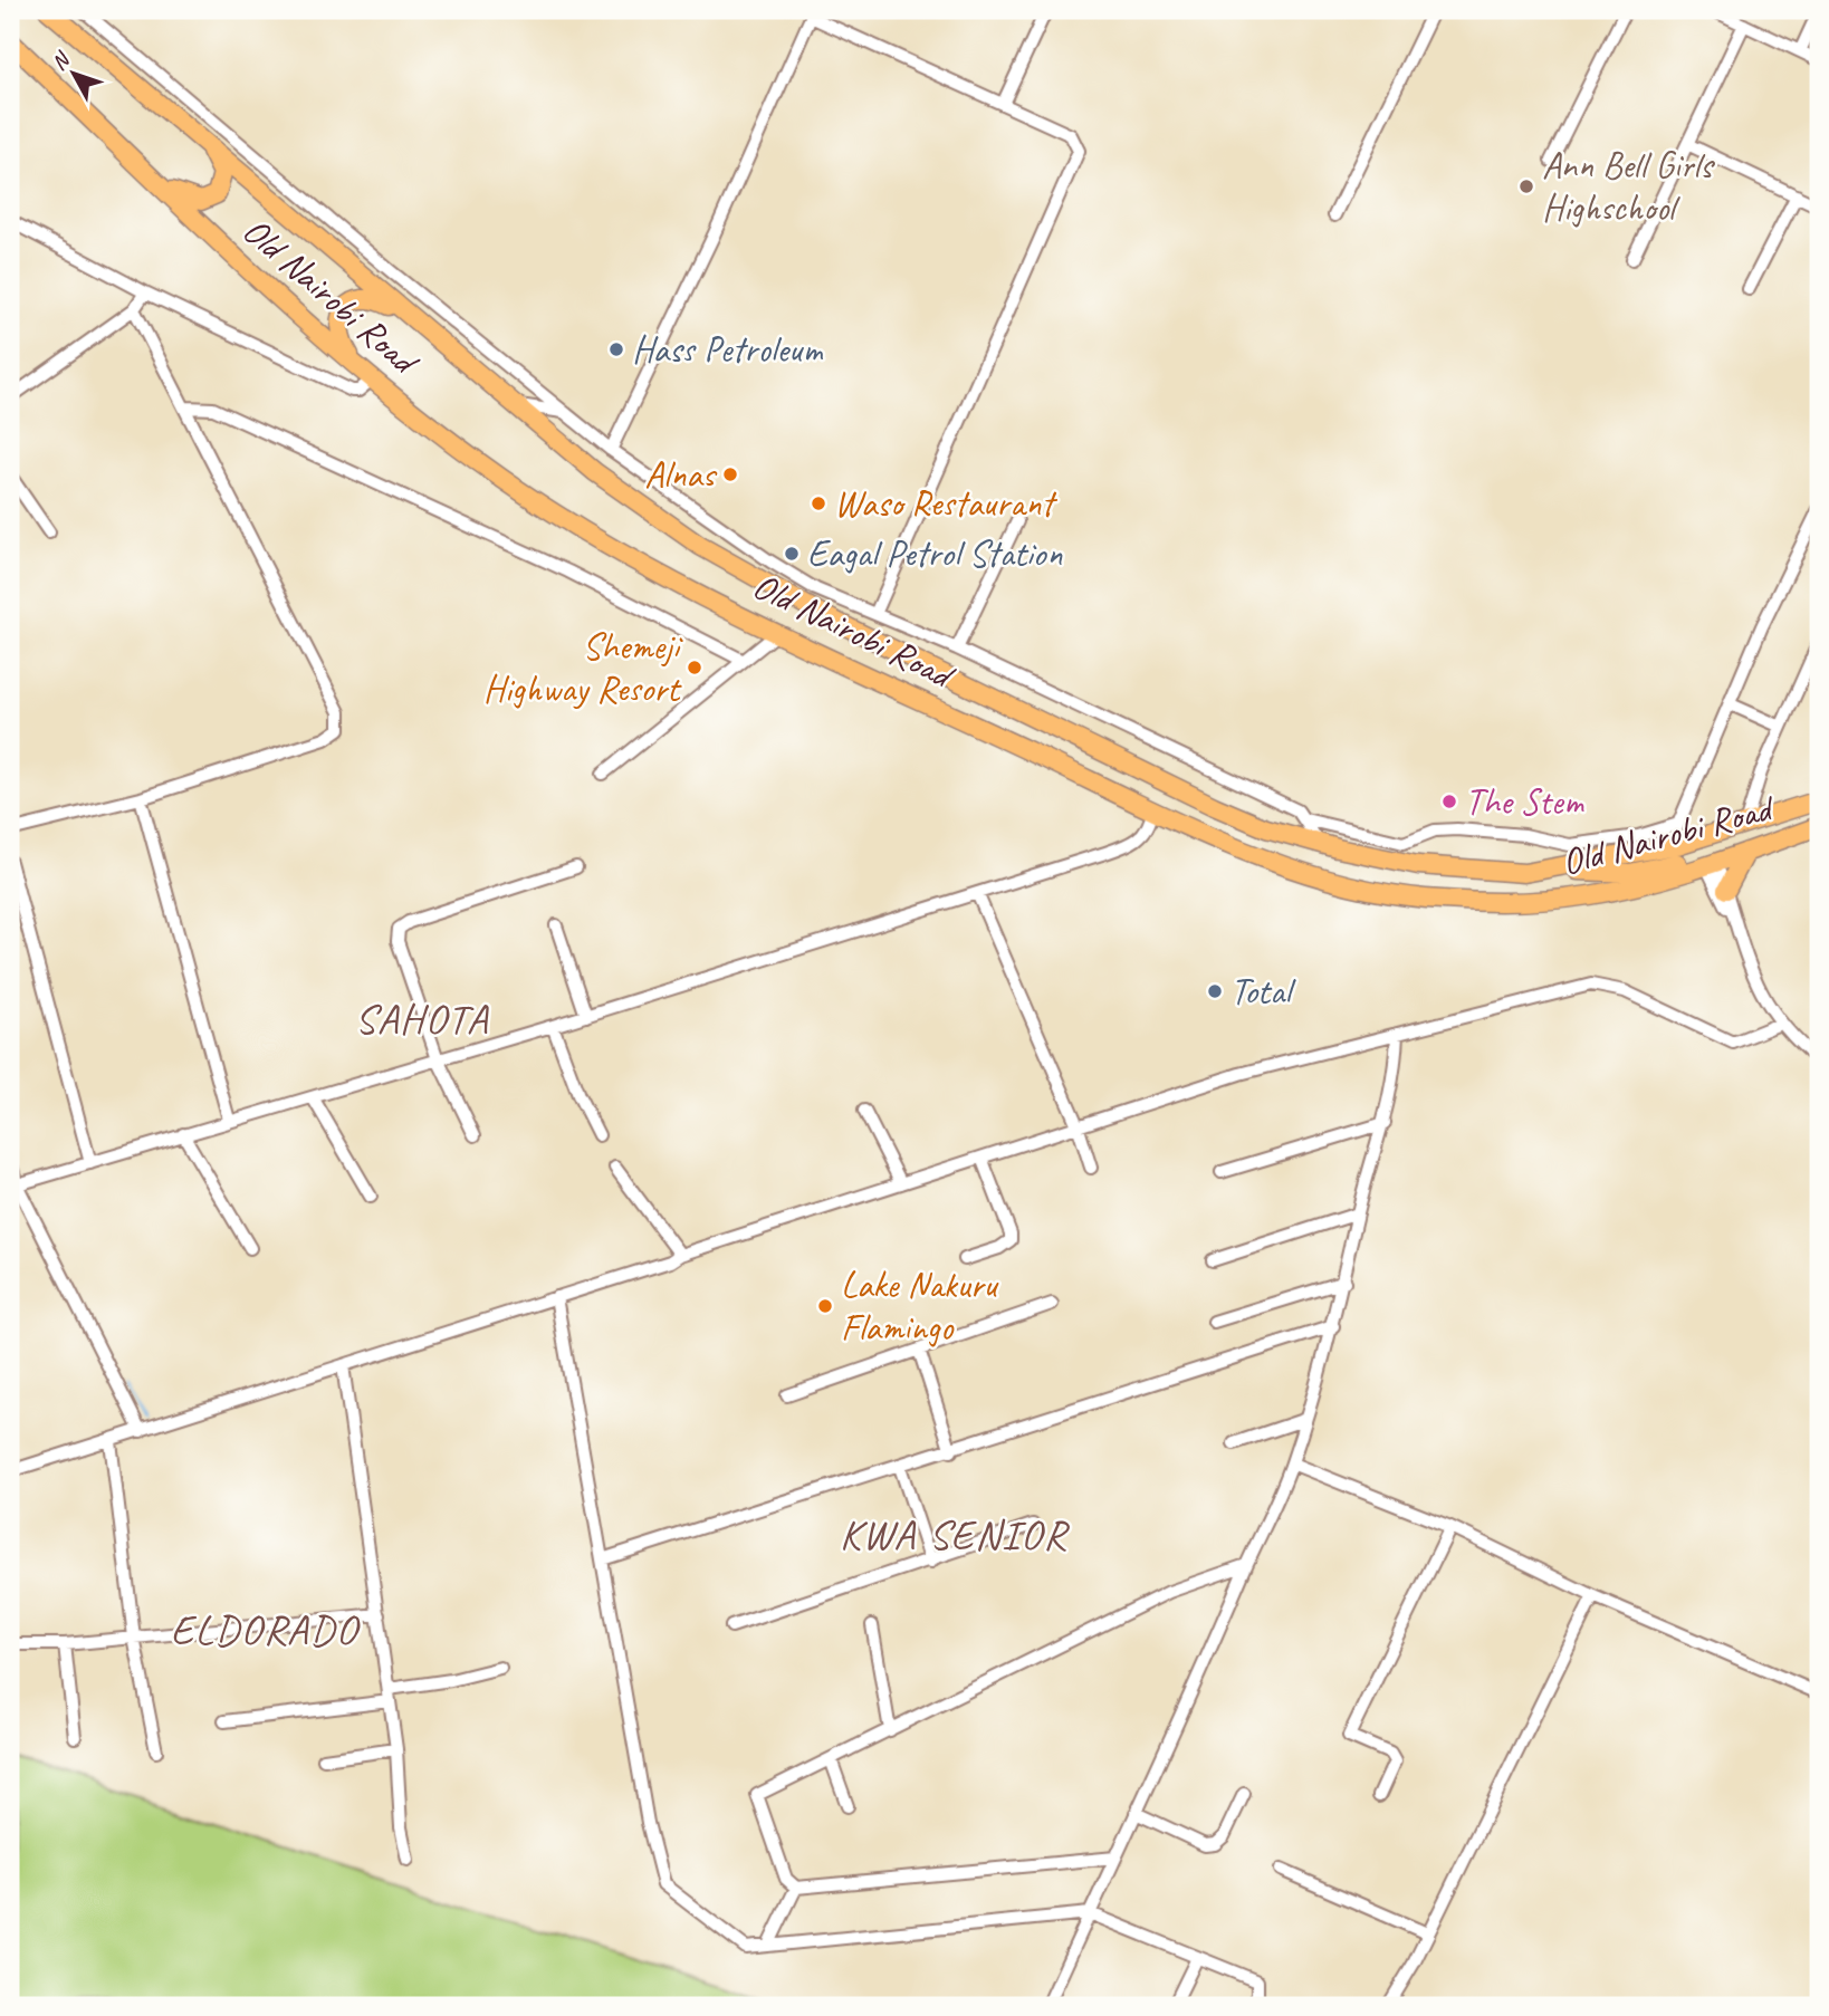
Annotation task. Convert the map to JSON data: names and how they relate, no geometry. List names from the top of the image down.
{
  "streets": {
    "highway": ["Old Nairobi Road"]
  },
  "districts": ["SAHOTA", "KWA SENIOR", "ELDORADO"],
  "places": [
    "Ann Bell Girls Highschool",
    "Hass Petroleum",
    "Alnas",
    "Waso Restaurant",
    "Eagal Petrol Station",
    "Shemeji Highway Resort",
    "The Stem",
    "Total",
    "Lake Nakuru Flamingo"
  ],
  "north": "top left"
}
